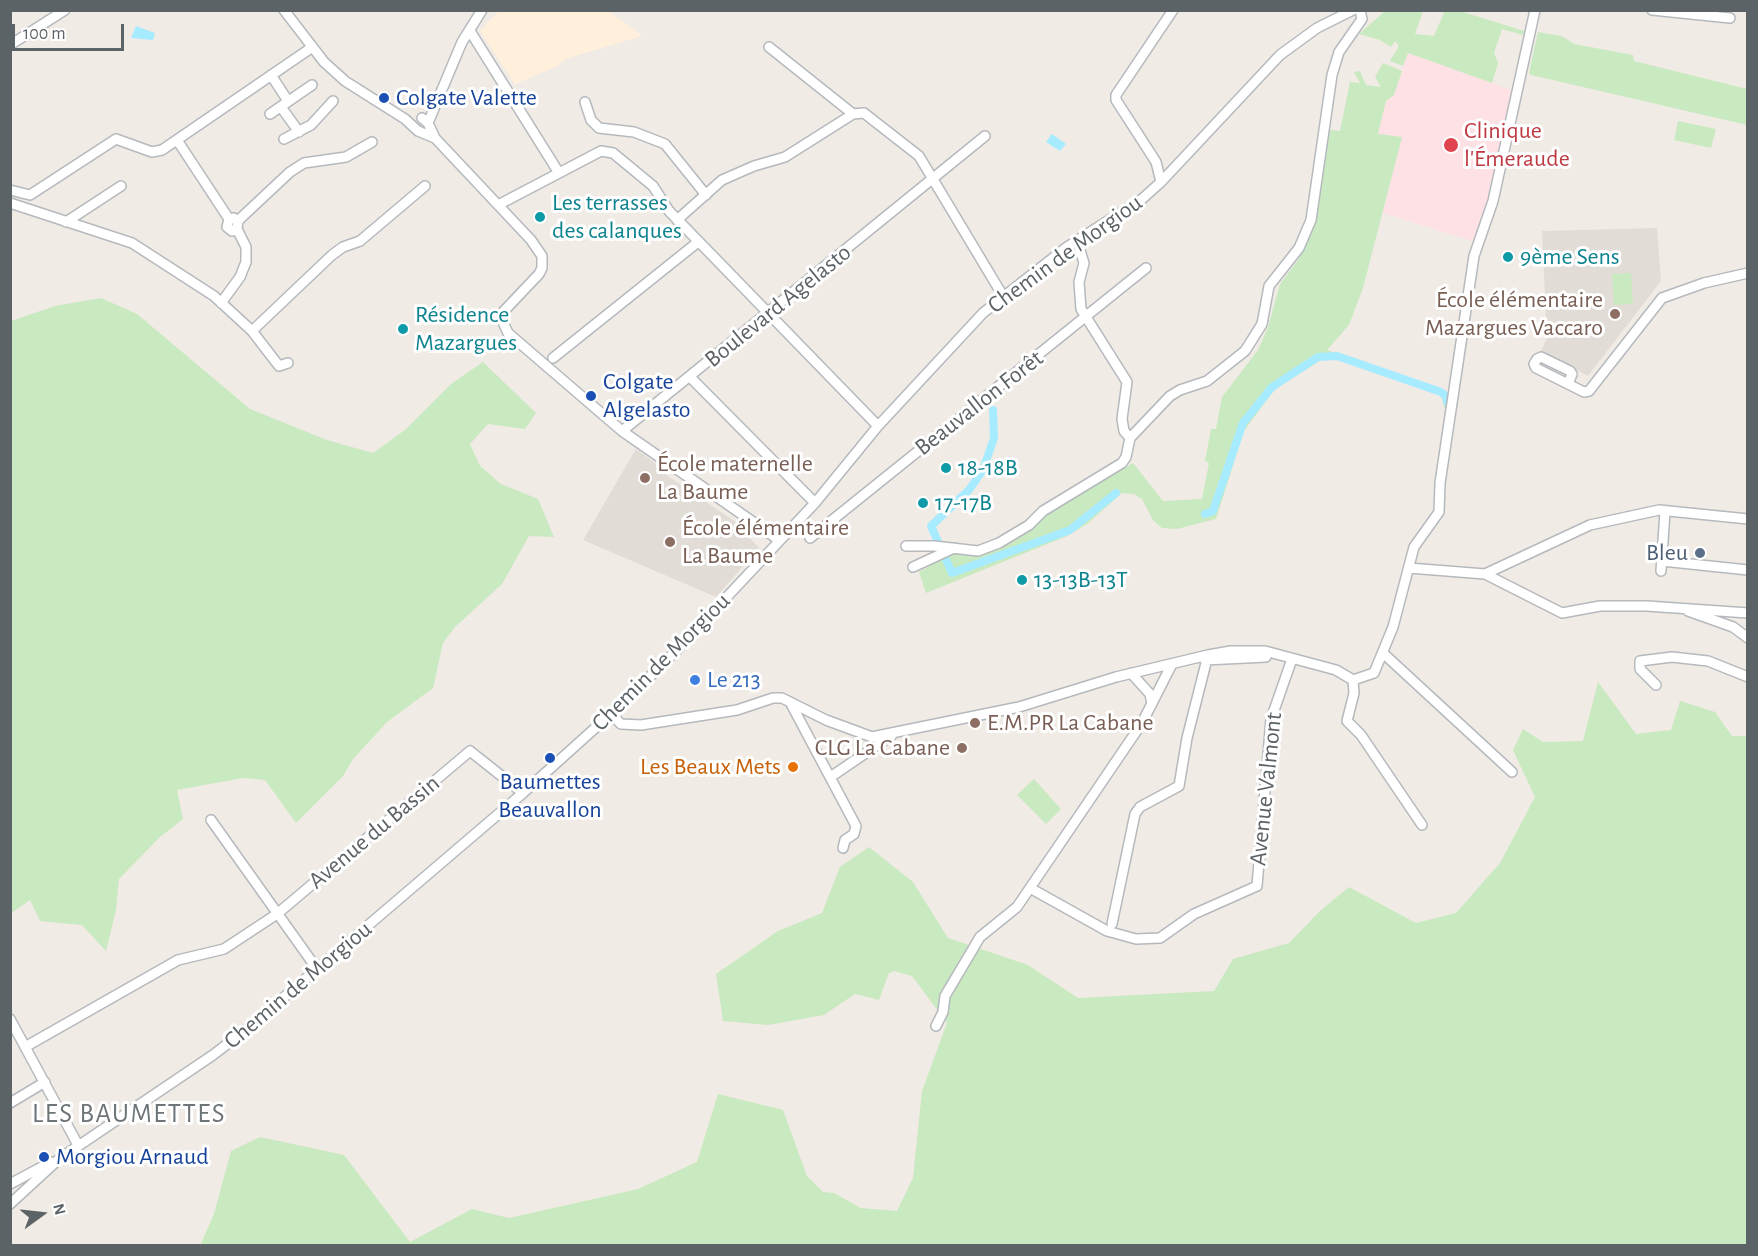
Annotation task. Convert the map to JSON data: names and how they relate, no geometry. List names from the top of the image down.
{
  "streets": {
    "street": [
      "Chemin de Morgiou",
      "Boulevard Agelasto",
      "Beauvallon Forêt",
      "Avenue Valmont",
      "Avenue du Bassin"
    ]
  },
  "crossings": [
    ["Chemin de Morgiou", "Avenue du Bassin"]
  ],
  "districts": ["LES BAUMETTES"],
  "places": [
    "Colgate Valette",
    "Clinique l'Émeraude",
    "Les terrasses des calanques",
    "9ème Sens",
    "École élémentaire Mazargues Vaccaro",
    "Résidence Mazargues",
    "Colgate Algelasto",
    "18-18B",
    "École maternelle La Baume",
    "17-17B",
    "École élémentaire La Baume",
    "Bleu",
    "13-13B-13T",
    "Le 213",
    "E.M.PR La Cabane",
    "CLG La Cabane",
    "Baumettes Beauvallon",
    "Les Beaux Mets",
    "Morgiou Arnaud"
  ],
  "scale_bar": "100 m",
  "north": "right"
}
